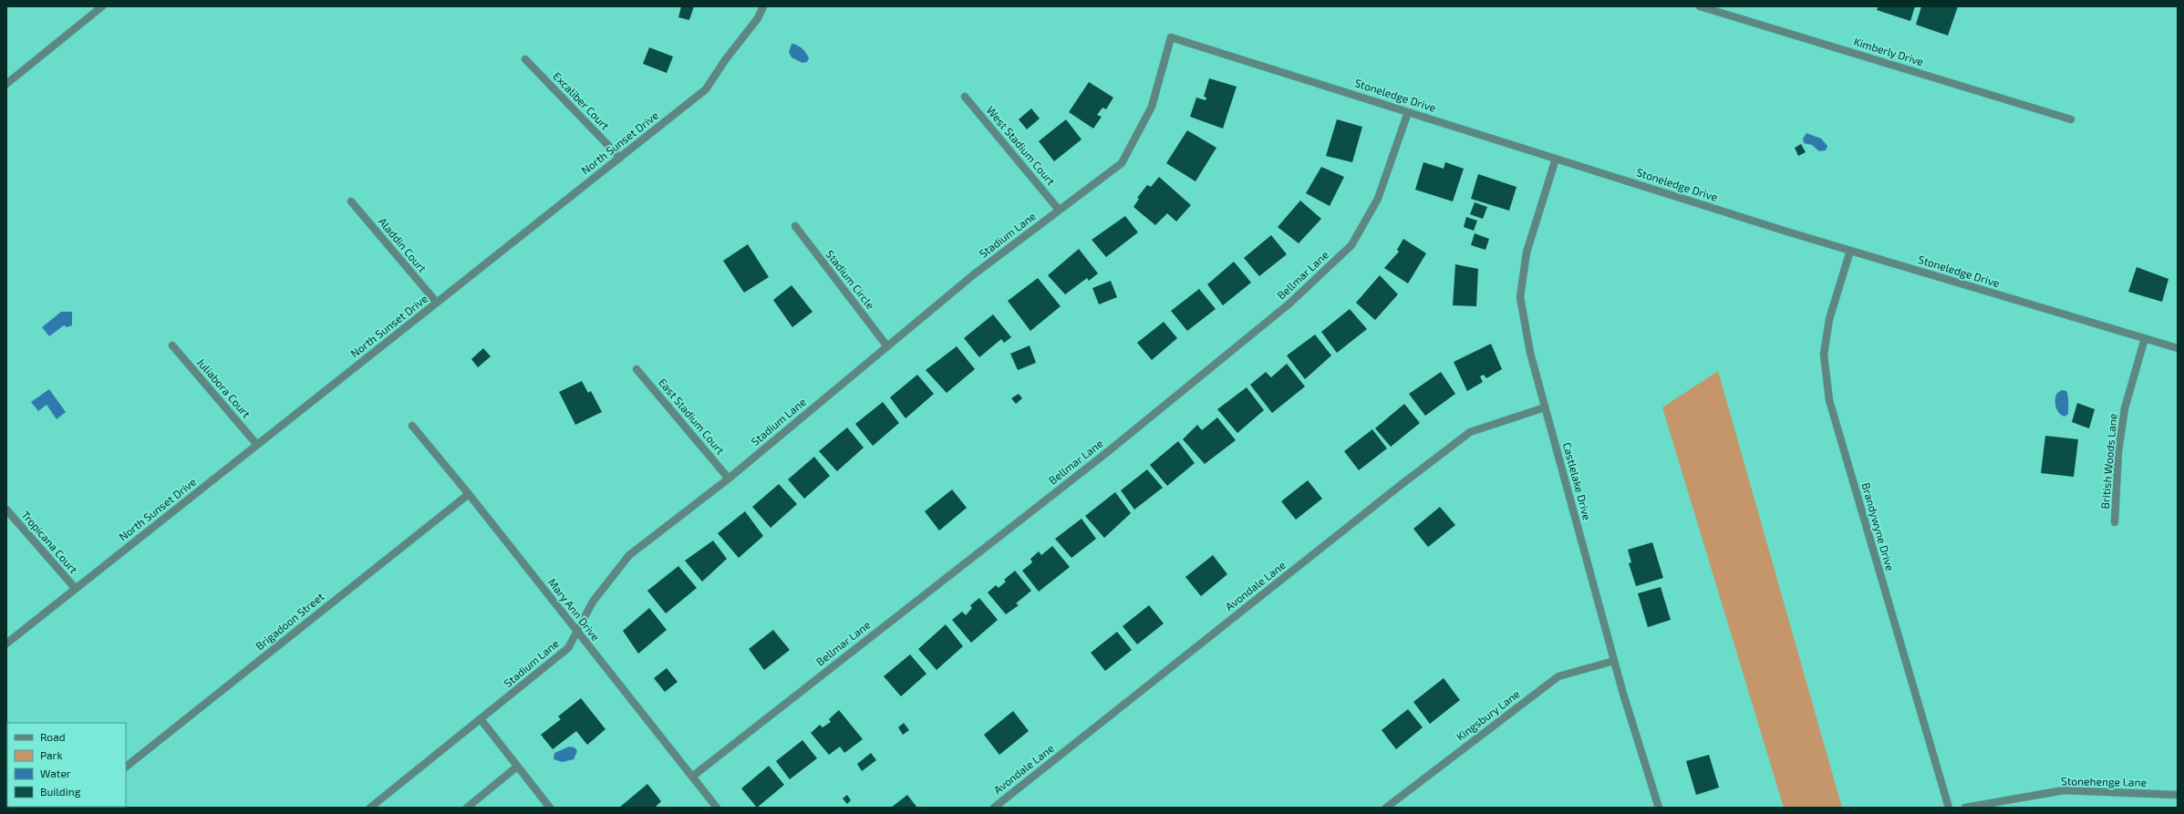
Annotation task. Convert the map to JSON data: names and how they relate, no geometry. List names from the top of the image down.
{
  "streets": {
    "street": [
      "Kimberly Drive",
      "Stoneledge Drive",
      "Excaliber Court",
      "North Sunset Drive",
      "West Stadium Court",
      "Stadium Lane",
      "Aladdin Court",
      "Bellmar Lane",
      "Stadium Circle",
      "Juliabora Court",
      "East Stadium Court",
      "British Woods Lane",
      "Castlelake Drive",
      "Brandywyne Drive",
      "Tropicana Court",
      "Avondale Lane",
      "Mary Ann Drive",
      "Brigadoon Street",
      "Kingsbury Lane",
      "Stonehenge Lane"
    ]
  },
  "crossings": [
    ["Stoneledge Drive", "Stadium Lane"],
    ["Stoneledge Drive", "Bellmar Lane"],
    ["Stoneledge Drive", "British Woods Lane"],
    ["Stoneledge Drive", "Castlelake Drive"],
    ["Stoneledge Drive", "Brandywyne Drive"],
    ["Excaliber Court", "North Sunset Drive"],
    ["North Sunset Drive", "Aladdin Court"],
    ["North Sunset Drive", "Juliabora Court"],
    ["North Sunset Drive", "Tropicana Court"],
    ["West Stadium Court", "Stadium Lane"],
    ["Stadium Lane", "Stadium Circle"],
    ["Stadium Lane", "East Stadium Court"],
    ["Stadium Lane", "Mary Ann Drive"],
    ["Bellmar Lane", "Mary Ann Drive"],
    ["Castlelake Drive", "Avondale Lane"],
    ["Castlelake Drive", "Kingsbury Lane"],
    ["Mary Ann Drive", "Brigadoon Street"]
  ],
  "legend": [
    "Road",
    "Park",
    "Water",
    "Building"
  ]
}
